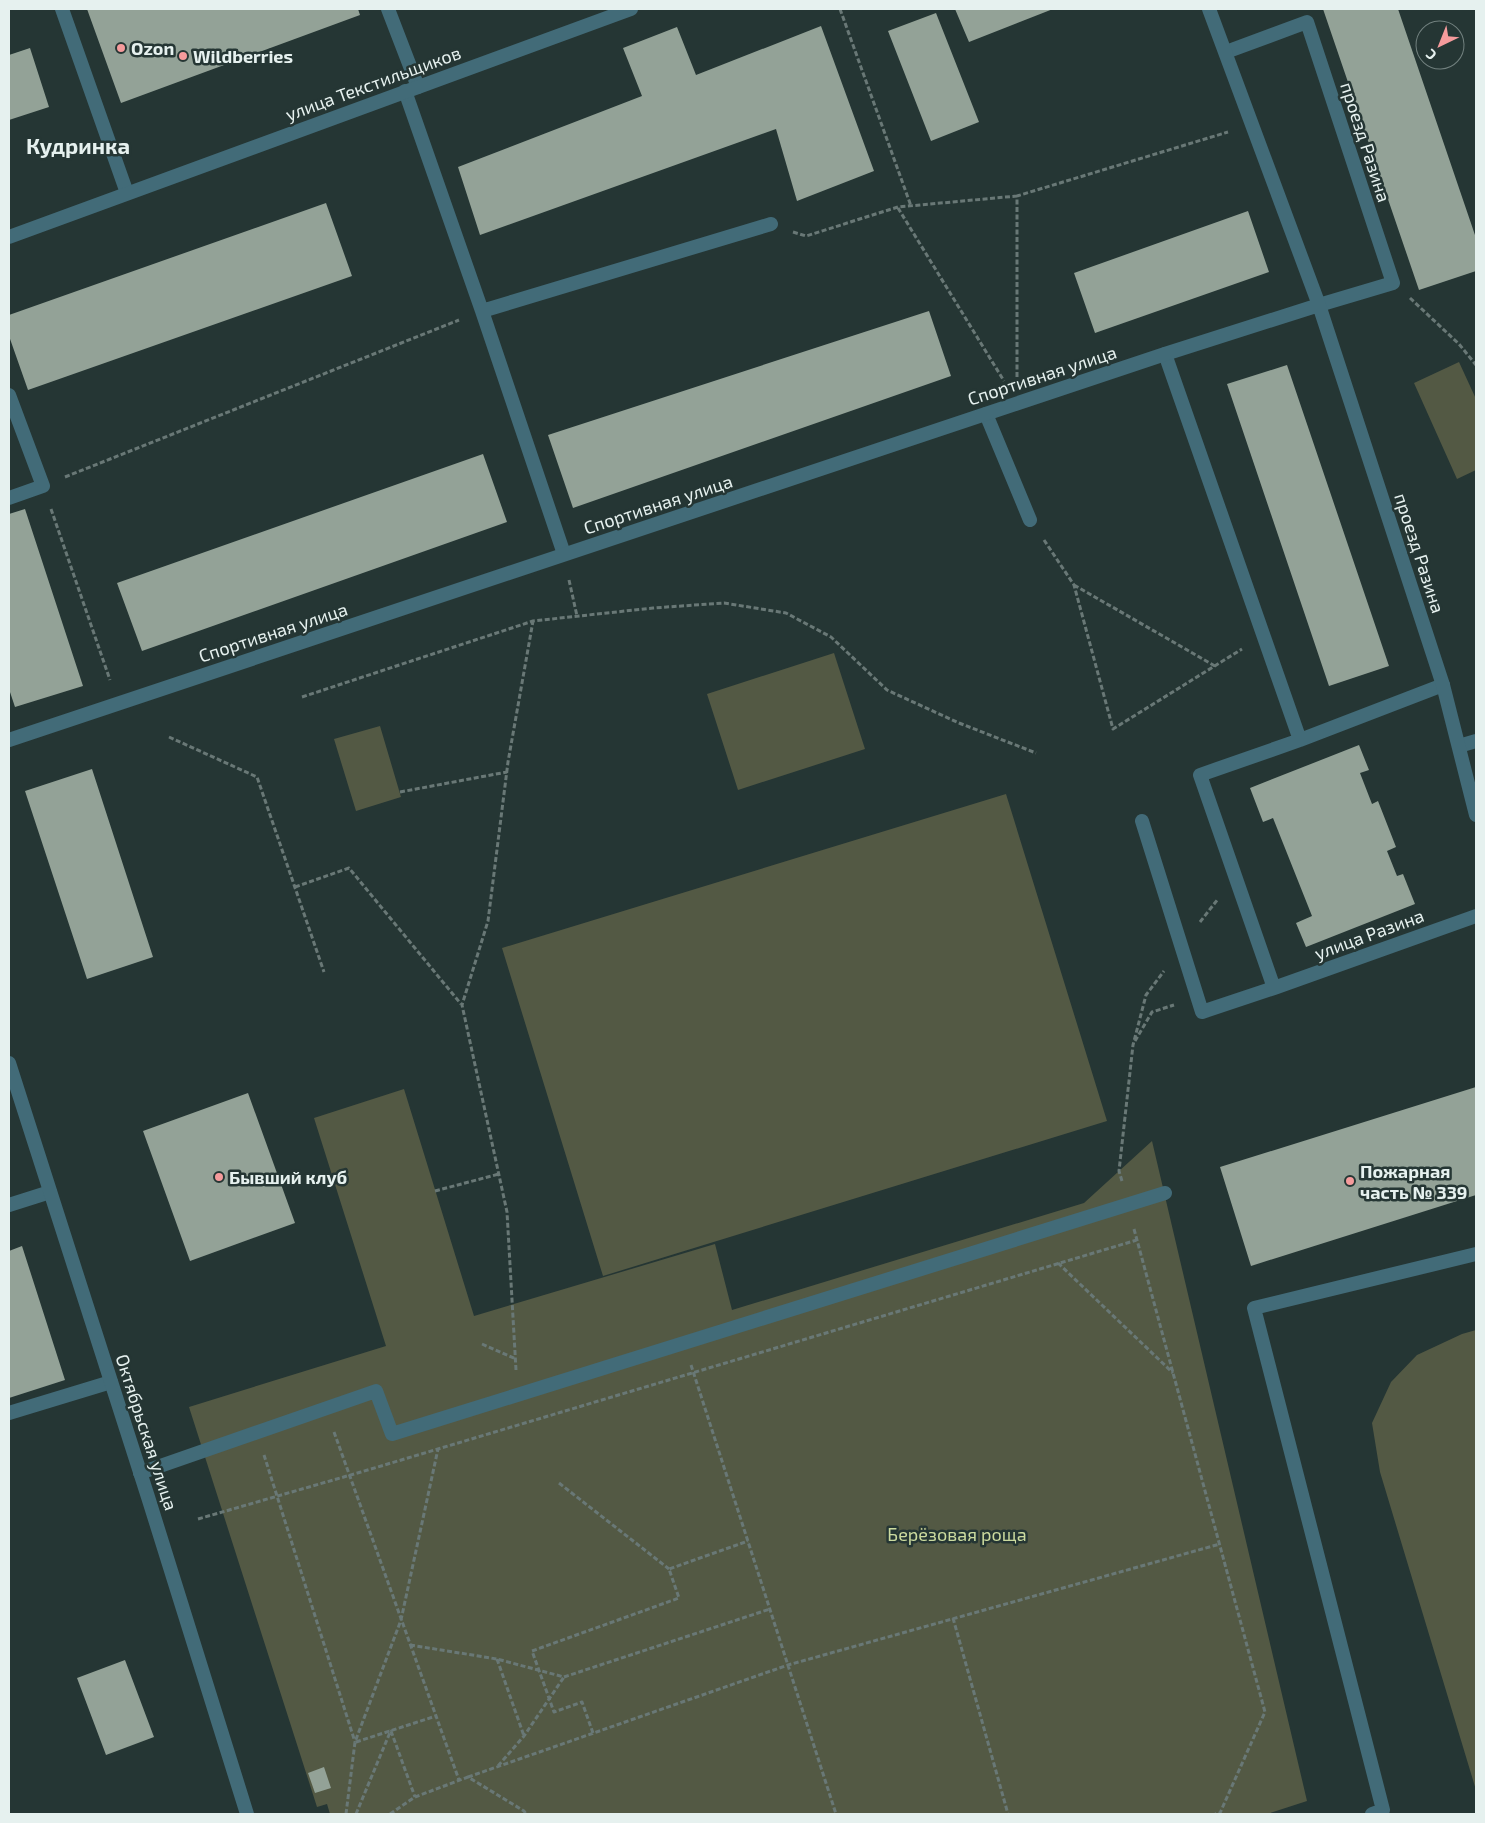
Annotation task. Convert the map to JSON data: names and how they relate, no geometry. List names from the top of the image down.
{
  "streets": {
    "street": [
      "улица Текстильщиков",
      "проезд Разина",
      "Спортивная улица",
      "улица Разина",
      "Октябрьская улица"
    ]
  },
  "crossings": [
    ["проезд Разина", "Спортивная улица"]
  ],
  "districts": ["Кудринка"],
  "parks": ["Берёзовая роща"],
  "places": [
    "Ozon",
    "Wildberries",
    "Бывший клуб",
    "Пожарная часть № 339"
  ],
  "north": "bottom left"
}
